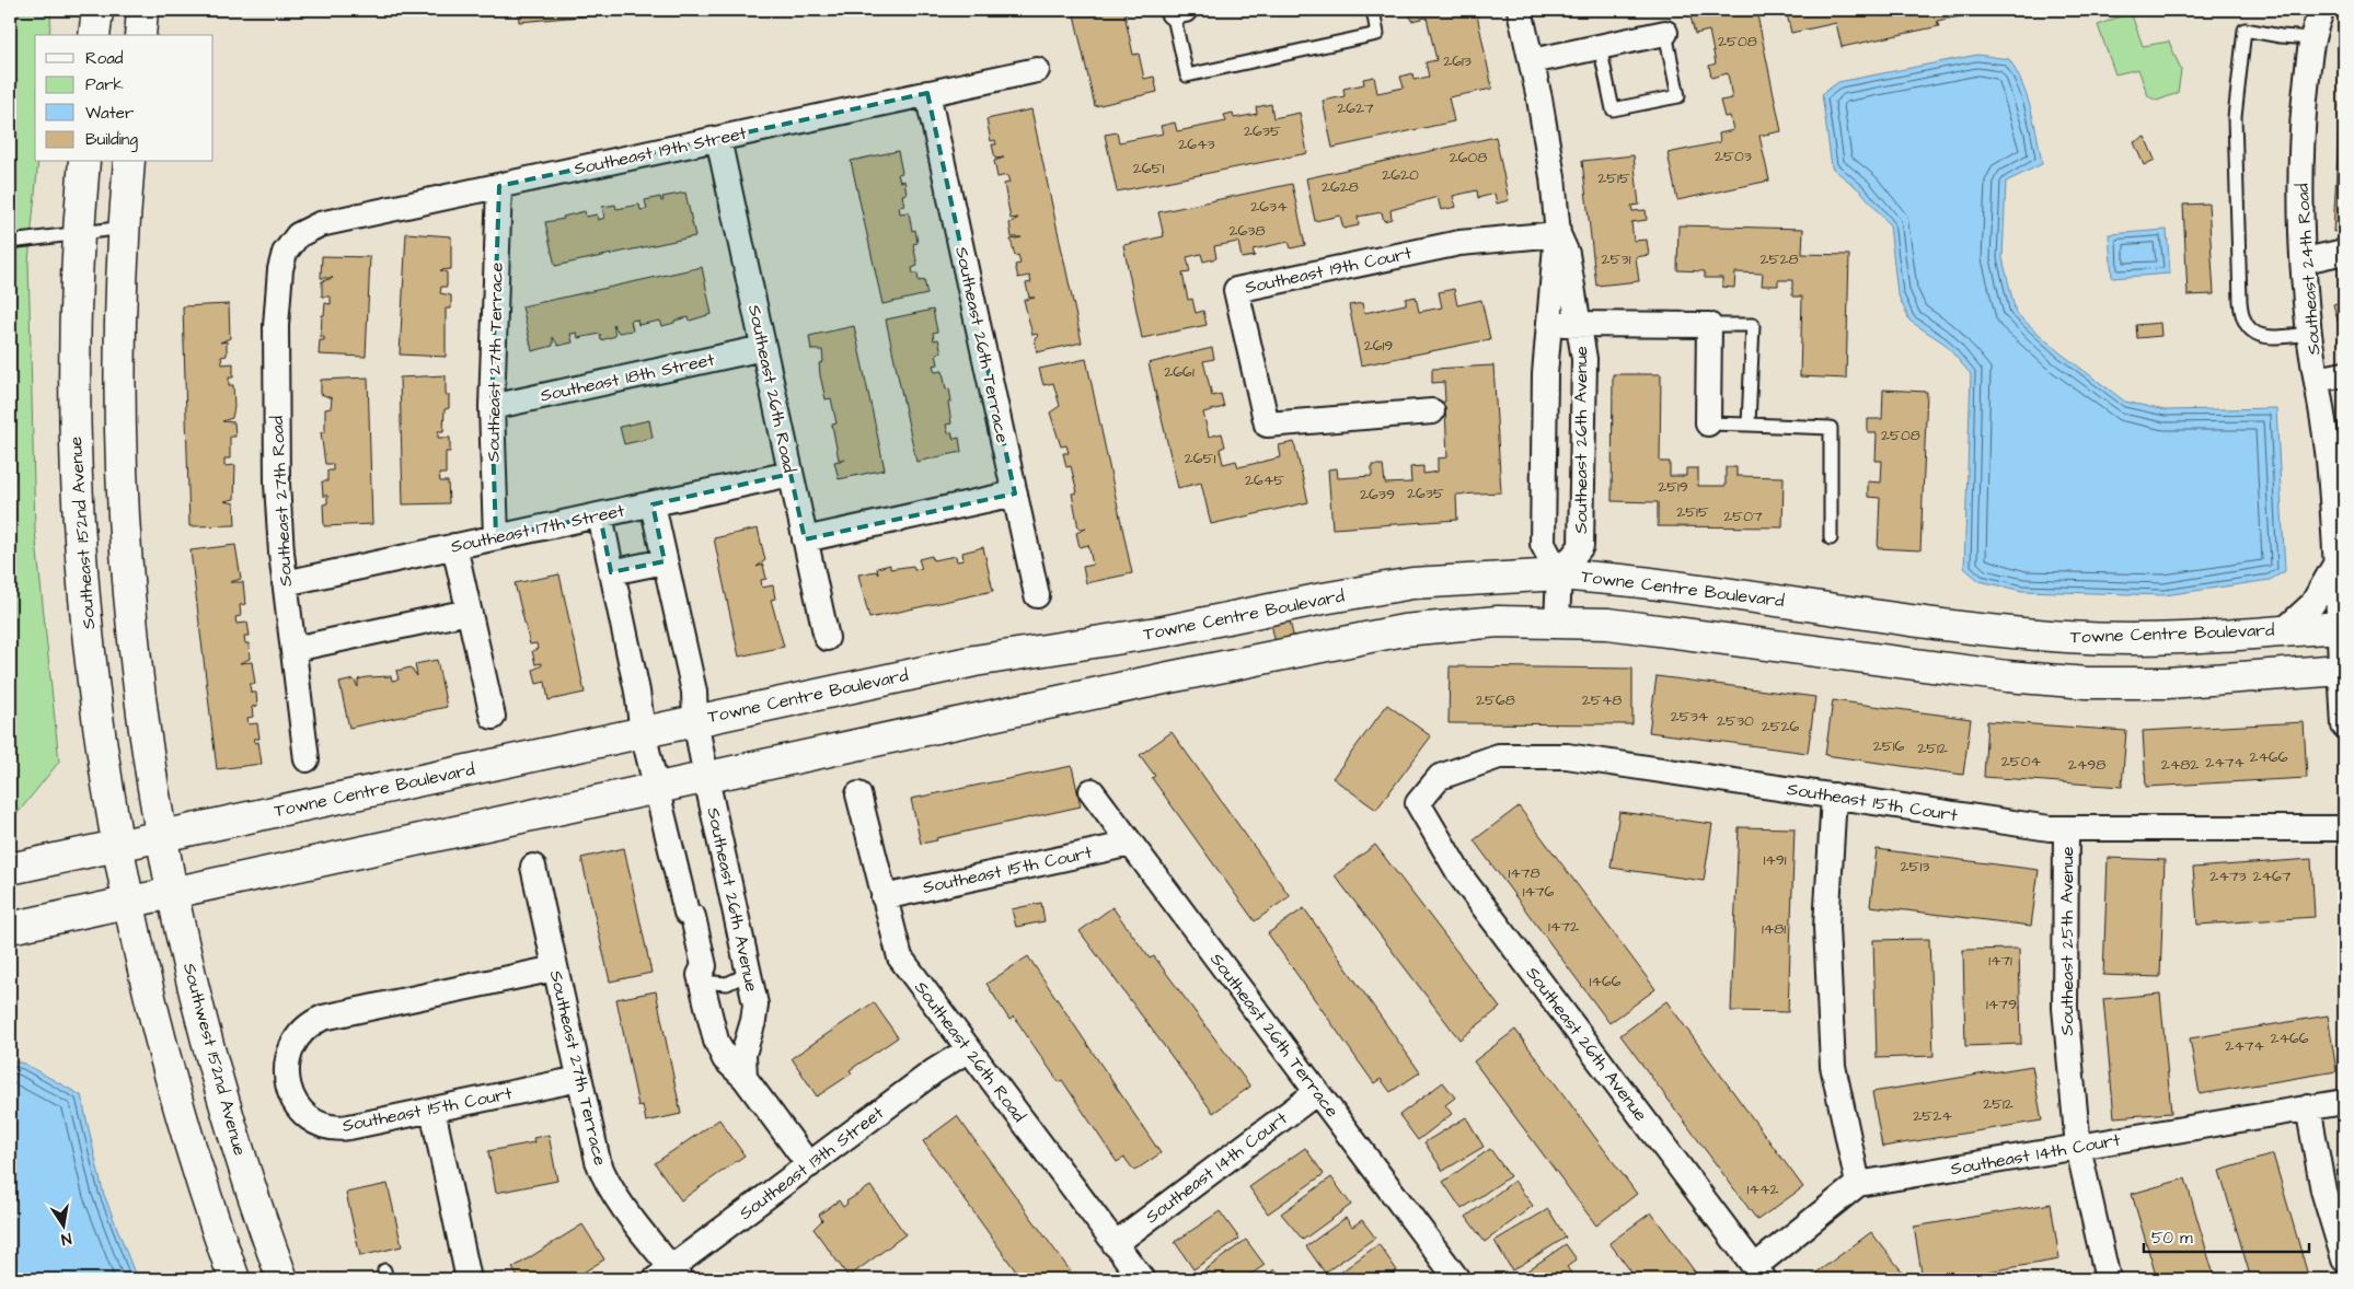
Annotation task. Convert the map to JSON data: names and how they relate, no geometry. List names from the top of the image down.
{
  "streets": {
    "street": [
      "Southeast 19th Street",
      "Southeast 24th Road",
      "Southeast 19th Court",
      "Southeast 26th Terrace",
      "Southeast 27th Terrace",
      "Southeast 18th Street",
      "Southeast 26th Road",
      "Southeast 26th Avenue",
      "Southeast 27th Road",
      "Southeast 17th Street",
      "Southeast 152nd Avenue",
      "Towne Centre Boulevard",
      "Southeast 15th Court",
      "Southeast 25th Avenue",
      "Southwest 152nd Avenue",
      "Southeast 14th Court",
      "Southeast 13th Street"
    ]
  },
  "crossings": [
    ["Southeast 19th Street", "Southeast 26th Terrace"],
    ["Southeast 19th Street", "Southeast 27th Terrace"],
    ["Southeast 19th Street", "Southeast 26th Road"],
    ["Southeast 19th Street", "Southeast 27th Road"],
    ["Southeast 24th Road", "Towne Centre Boulevard"],
    ["Southeast 19th Court", "Southeast 26th Avenue"],
    ["Southeast 26th Terrace", "Southeast 15th Court"],
    ["Southeast 26th Terrace", "Southeast 14th Court"],
    ["Southeast 27th Terrace", "Southeast 18th Street"],
    ["Southeast 27th Terrace", "Southeast 17th Street"],
    ["Southeast 27th Terrace", "Southeast 15th Court"],
    ["Southeast 27th Terrace", "Southeast 13th Street"],
    ["Southeast 18th Street", "Southeast 26th Road"],
    ["Southeast 26th Road", "Southeast 17th Street"],
    ["Southeast 26th Road", "Southeast 15th Court"],
    ["Southeast 26th Road", "Southeast 14th Court"],
    ["Southeast 26th Road", "Southeast 13th Street"],
    ["Southeast 26th Avenue", "Southeast 17th Street"],
    ["Southeast 26th Avenue", "Towne Centre Boulevard"],
    ["Southeast 26th Avenue", "Southeast 15th Court"],
    ["Southeast 26th Avenue", "Southeast 14th Court"],
    ["Southeast 27th Road", "Southeast 17th Street"],
    ["Southeast 152nd Avenue", "Towne Centre Boulevard"],
    ["Towne Centre Boulevard", "Southwest 152nd Avenue"],
    ["Southeast 15th Court", "Southeast 25th Avenue"],
    ["Southeast 25th Avenue", "Southeast 14th Court"]
  ],
  "house_numbers": [
    "2508",
    "2613",
    "2627",
    "2635",
    "2643",
    "2503",
    "2608",
    "2651",
    "2620",
    "2515",
    "2628",
    "2634",
    "2638",
    "2531",
    "2528",
    "2619",
    "2661",
    "2508",
    "2651",
    "2645",
    "2519",
    "2635",
    "2639",
    "2515",
    "2507",
    "2568",
    "2548",
    "2534",
    "2530",
    "2526",
    "2516",
    "2512",
    "2466",
    "2504",
    "2474",
    "2498",
    "2482",
    "1491",
    "2513",
    "1478",
    "2473",
    "2467",
    "1476",
    "1472",
    "1481",
    "1471",
    "1466",
    "1479",
    "2466",
    "2474",
    "2512",
    "2524",
    "1442"
  ],
  "legend": [
    "Road",
    "Park",
    "Water",
    "Building"
  ],
  "scale_bar": "50 m",
  "north": "bottom"
}
